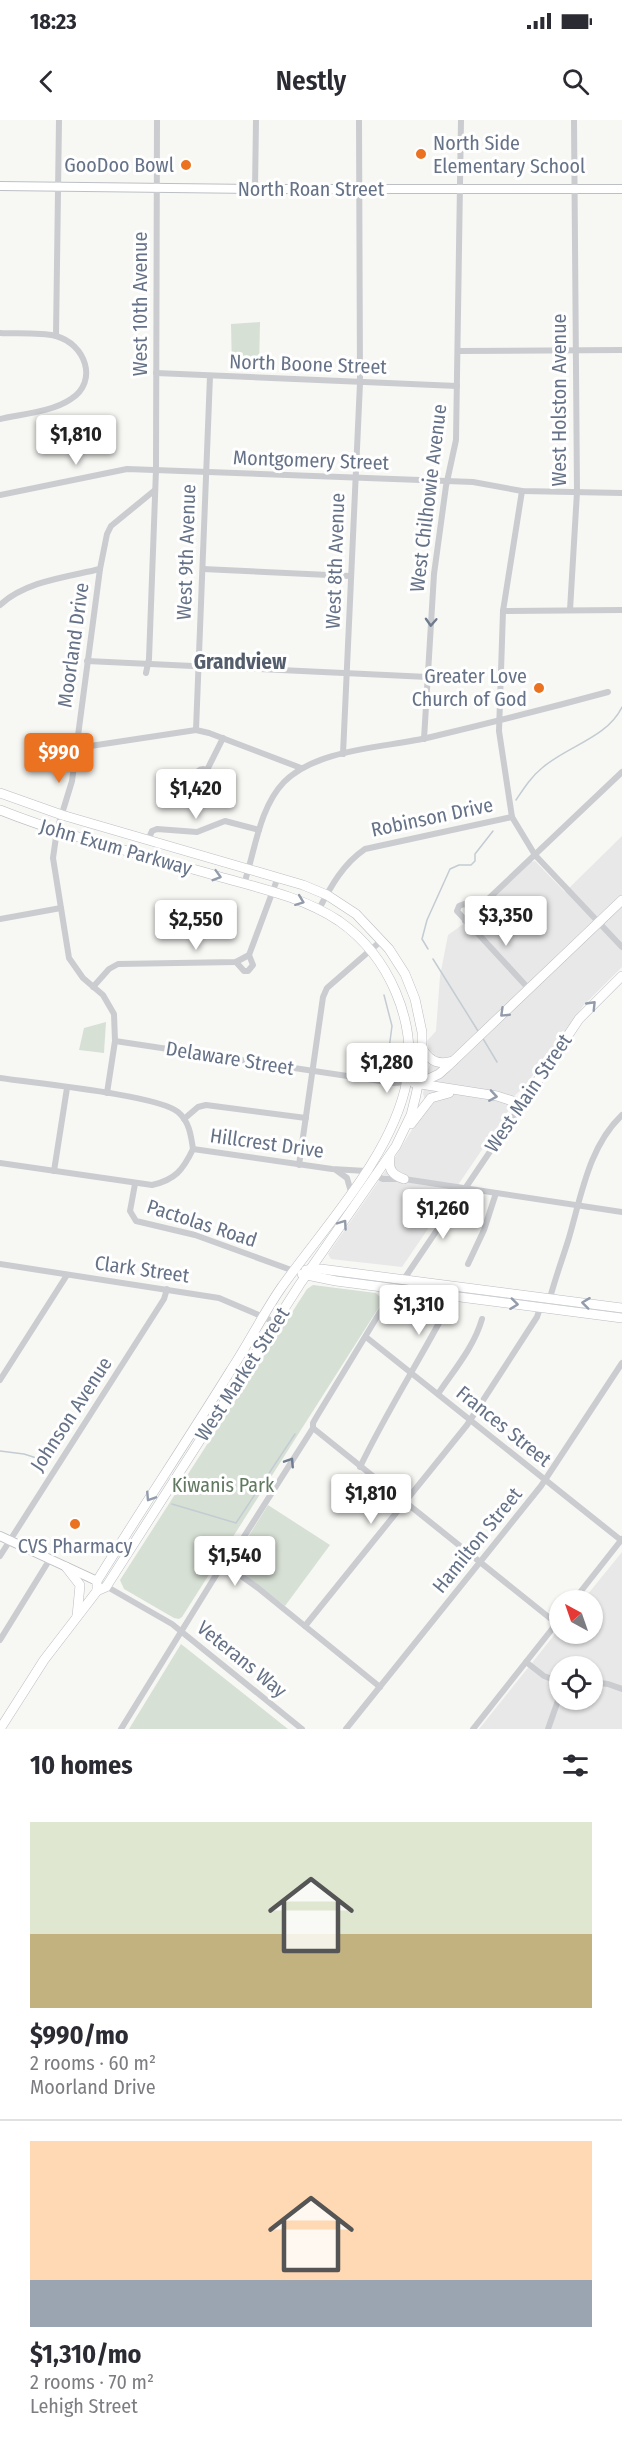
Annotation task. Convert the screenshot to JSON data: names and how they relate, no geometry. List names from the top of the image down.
{
  "streets": {
    "main road": [
      "North Roan Street",
      "John Exum Parkway",
      "Delaware Street",
      "West Main Street",
      "West Market Street"
    ],
    "street": [
      "West 10th Avenue",
      "North Boone Street",
      "West Holston Avenue",
      "Montgomery Street",
      "West Chilhowie Avenue",
      "West 9th Avenue",
      "West 8th Avenue",
      "Moorland Drive",
      "Robinson Drive",
      "Hillcrest Drive",
      "Pactolas Road",
      "Clark Street",
      "Johnson Avenue",
      "Frances Street",
      "Hamilton Street",
      "Veterans Way"
    ]
  },
  "crossings": [
    ["North Roan Street", "West 10th Avenue"],
    ["North Roan Street", "West Holston Avenue"],
    ["North Roan Street", "West Chilhowie Avenue"],
    ["North Roan Street", "West 8th Avenue"],
    ["West 10th Avenue", "North Boone Street"],
    ["West 10th Avenue", "Montgomery Street"],
    ["West 10th Avenue", "Moorland Drive"],
    ["North Boone Street", "West Chilhowie Avenue"],
    ["North Boone Street", "West 9th Avenue"],
    ["North Boone Street", "West 8th Avenue"],
    ["West Holston Avenue", "Montgomery Street"],
    ["Montgomery Street", "West Chilhowie Avenue"],
    ["Montgomery Street", "West 9th Avenue"],
    ["Montgomery Street", "West 8th Avenue"],
    ["Moorland Drive", "John Exum Parkway"],
    ["Moorland Drive", "Delaware Street"],
    ["Robinson Drive", "John Exum Parkway"],
    ["John Exum Parkway", "Delaware Street"],
    ["John Exum Parkway", "Hillcrest Drive"],
    ["John Exum Parkway", "West Market Street"],
    ["Delaware Street", "West Main Street"],
    ["Hillcrest Drive", "West Market Street"],
    ["Pactolas Road", "West Market Street"],
    ["Clark Street", "West Market Street"],
    ["Clark Street", "Johnson Avenue"],
    ["West Market Street", "Veterans Way"],
    ["Frances Street", "Hamilton Street"]
  ],
  "districts": ["Grandview"],
  "parks": ["Kiwanis Park"],
  "places": [
    "North Side Elementary School",
    "GooDoo Bowl",
    "Greater Love Church of God",
    "CVS Pharmacy"
  ],
  "north": "top left",
  "page": {
    "status": "18:23",
    "header": "Nestly",
    "price": [
      "$1,810",
      "$990",
      "$1,420",
      "$3,350",
      "$2,550",
      "$1,280",
      "$1,260",
      "$1,310",
      "$1,810",
      "$1,540"
    ],
    "heading": "10 homes",
    "list": [
      {
        "name": "$990/mo",
        "note": "2 rooms · 60 m² · Moorland Drive"
      },
      {
        "name": "$1,310/mo",
        "note": "2 rooms · 70 m² · Lehigh Street"
      }
    ]
  }
}
